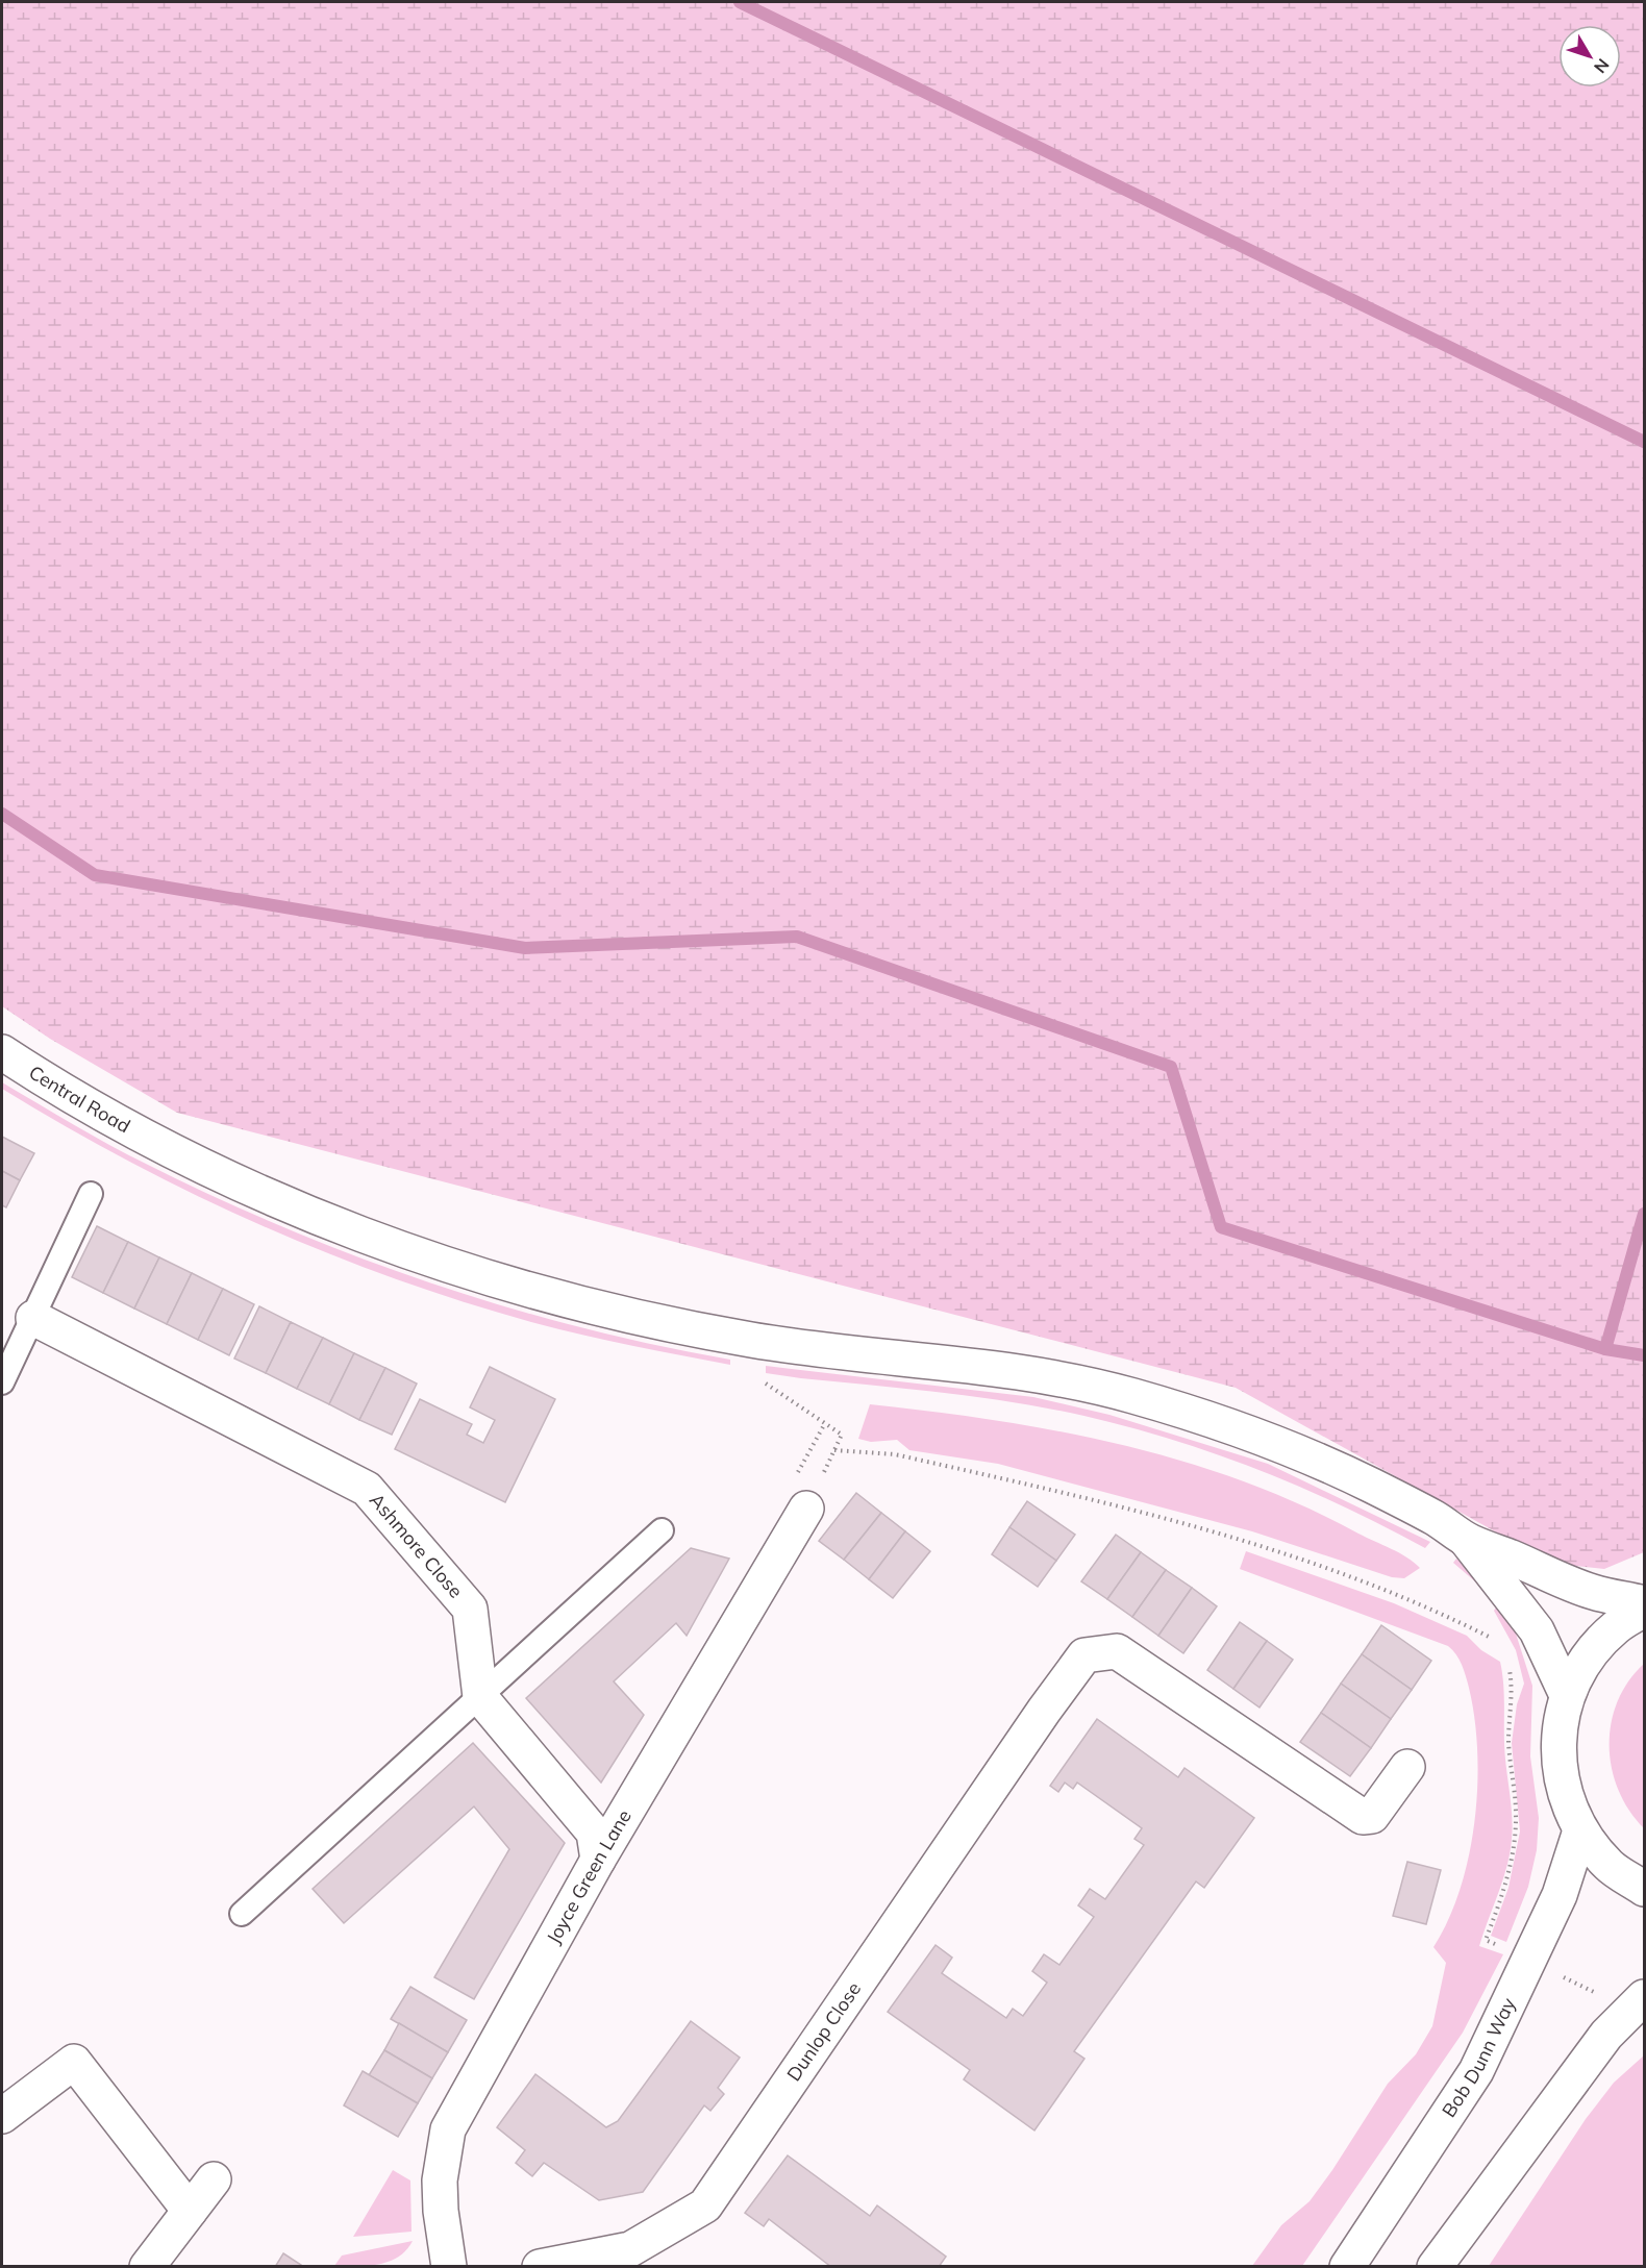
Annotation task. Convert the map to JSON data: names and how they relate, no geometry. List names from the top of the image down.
{
  "streets": {
    "street": [
      "Central Road",
      "Ashmore Close",
      "Joyce Green Lane",
      "Dunlop Close",
      "Bob Dunn Way"
    ]
  },
  "north": "bottom right"
}
